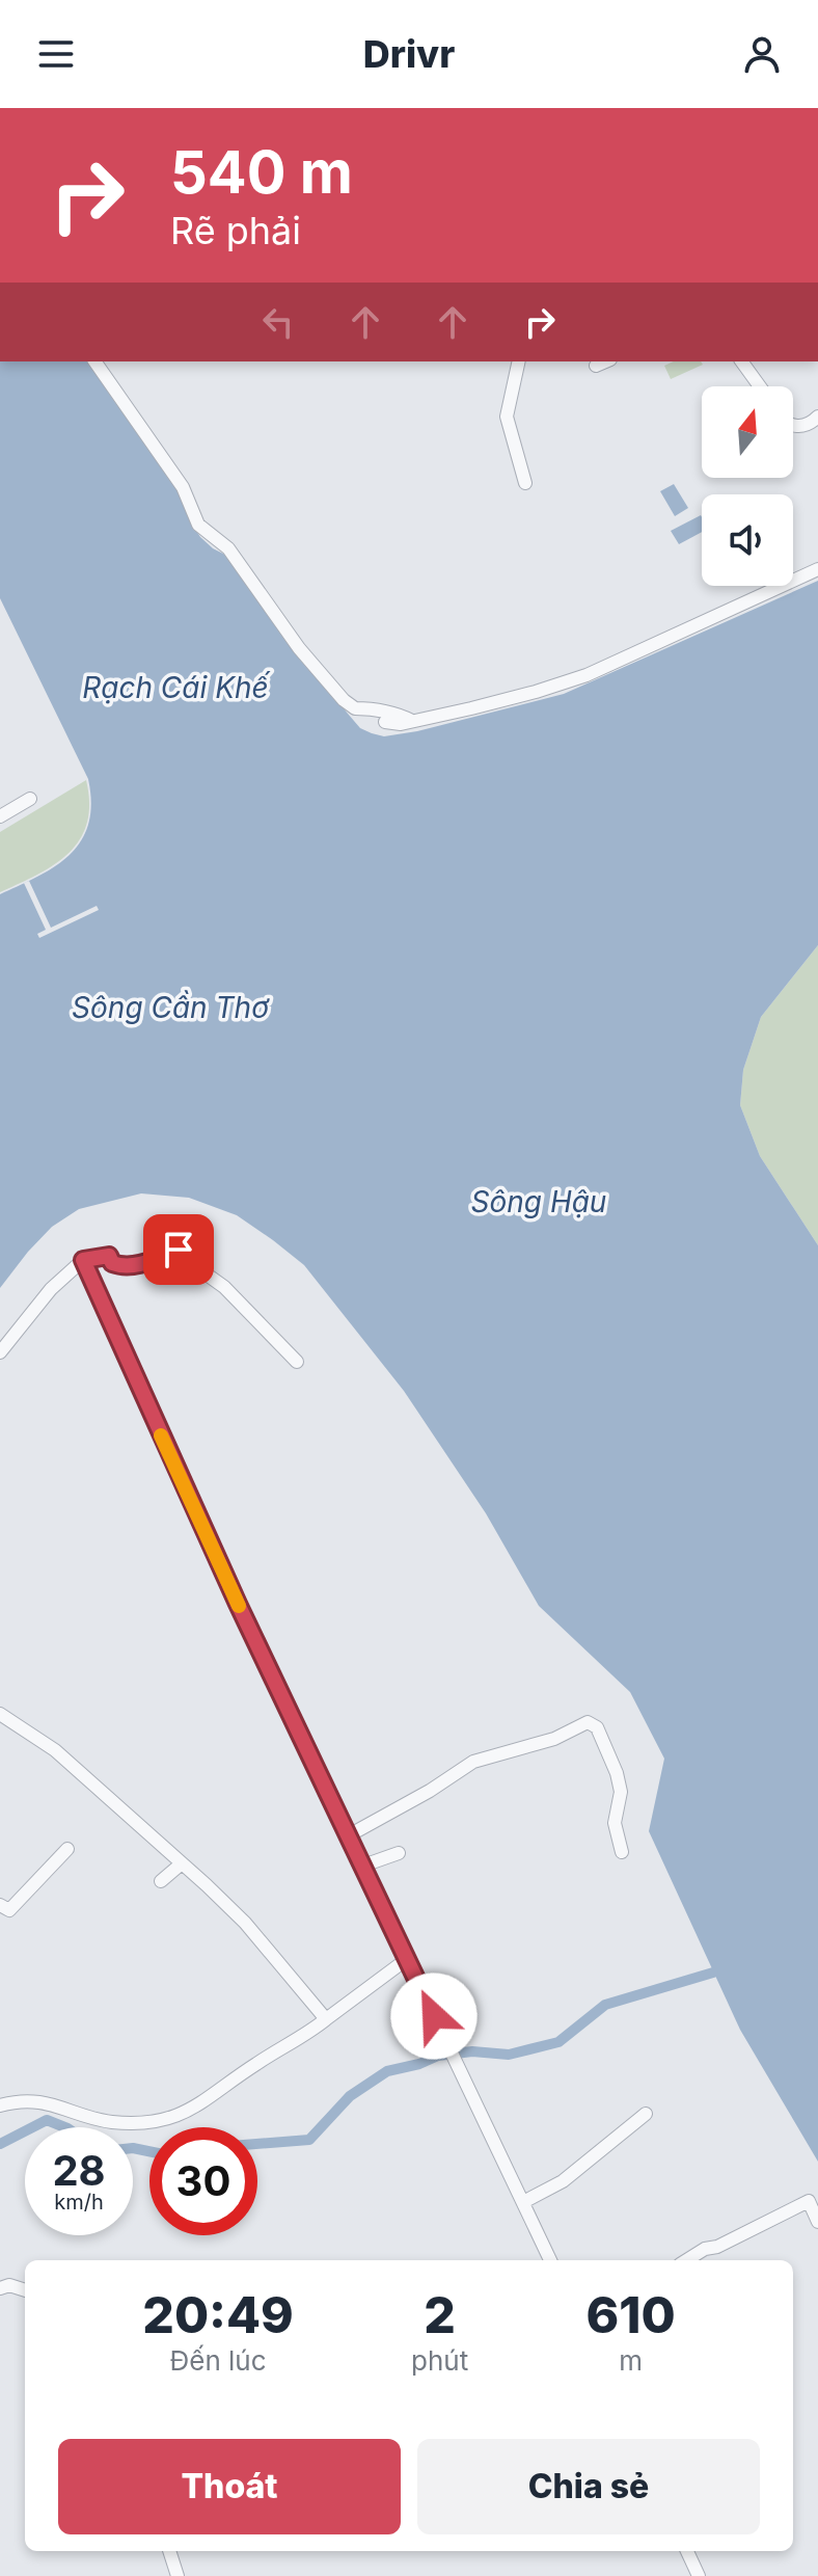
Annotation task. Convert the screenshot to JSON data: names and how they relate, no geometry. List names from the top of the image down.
{
  "water": ["Rạch Cái Khế", "Sông Cần Thơ", "Sông Hậu"],
  "north": "top",
  "page": {
    "header": "Drivr",
    "turn": ["540 m", "Rẽ phải"],
    "speed": "28 km/h",
    "limit": "30",
    "eta": [
      "20:49",
      "Đến lúc",
      "2",
      "phút",
      "610",
      "m"
    ],
    "buttons": ["Thoát", "Chia sẻ"]
  }
}
